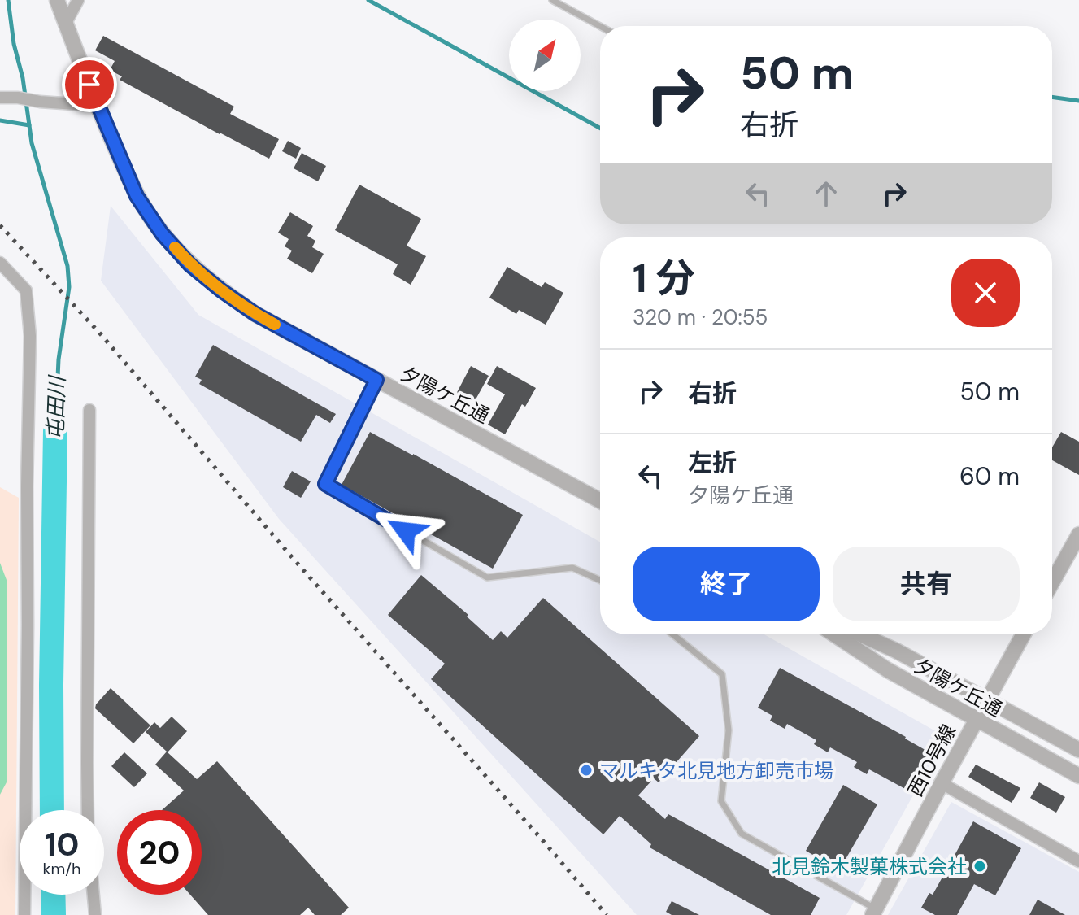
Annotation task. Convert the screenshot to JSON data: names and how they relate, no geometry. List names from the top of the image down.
{
  "streets": {
    "street": ["夕陽ケ丘通", "西10号線"]
  },
  "crossings": [
    ["夕陽ケ丘通", "西10号線"]
  ],
  "water": ["屯田川"],
  "places": ["マルキタ北見地方卸売市場", "北見鈴木製菓株式会社"],
  "north": "top right",
  "page": {
    "turn": ["50 m", "右折"],
    "heading": ["1 分", "320 m · 20:55"],
    "list": [
      {
        "name": "右折",
        "value": "50 m"
      },
      {
        "name": "左折",
        "note": "夕陽ケ丘通",
        "value": "60 m"
      }
    ],
    "buttons": ["終了", "共有"],
    "speed": "10 km/h",
    "limit": "20"
  }
}
